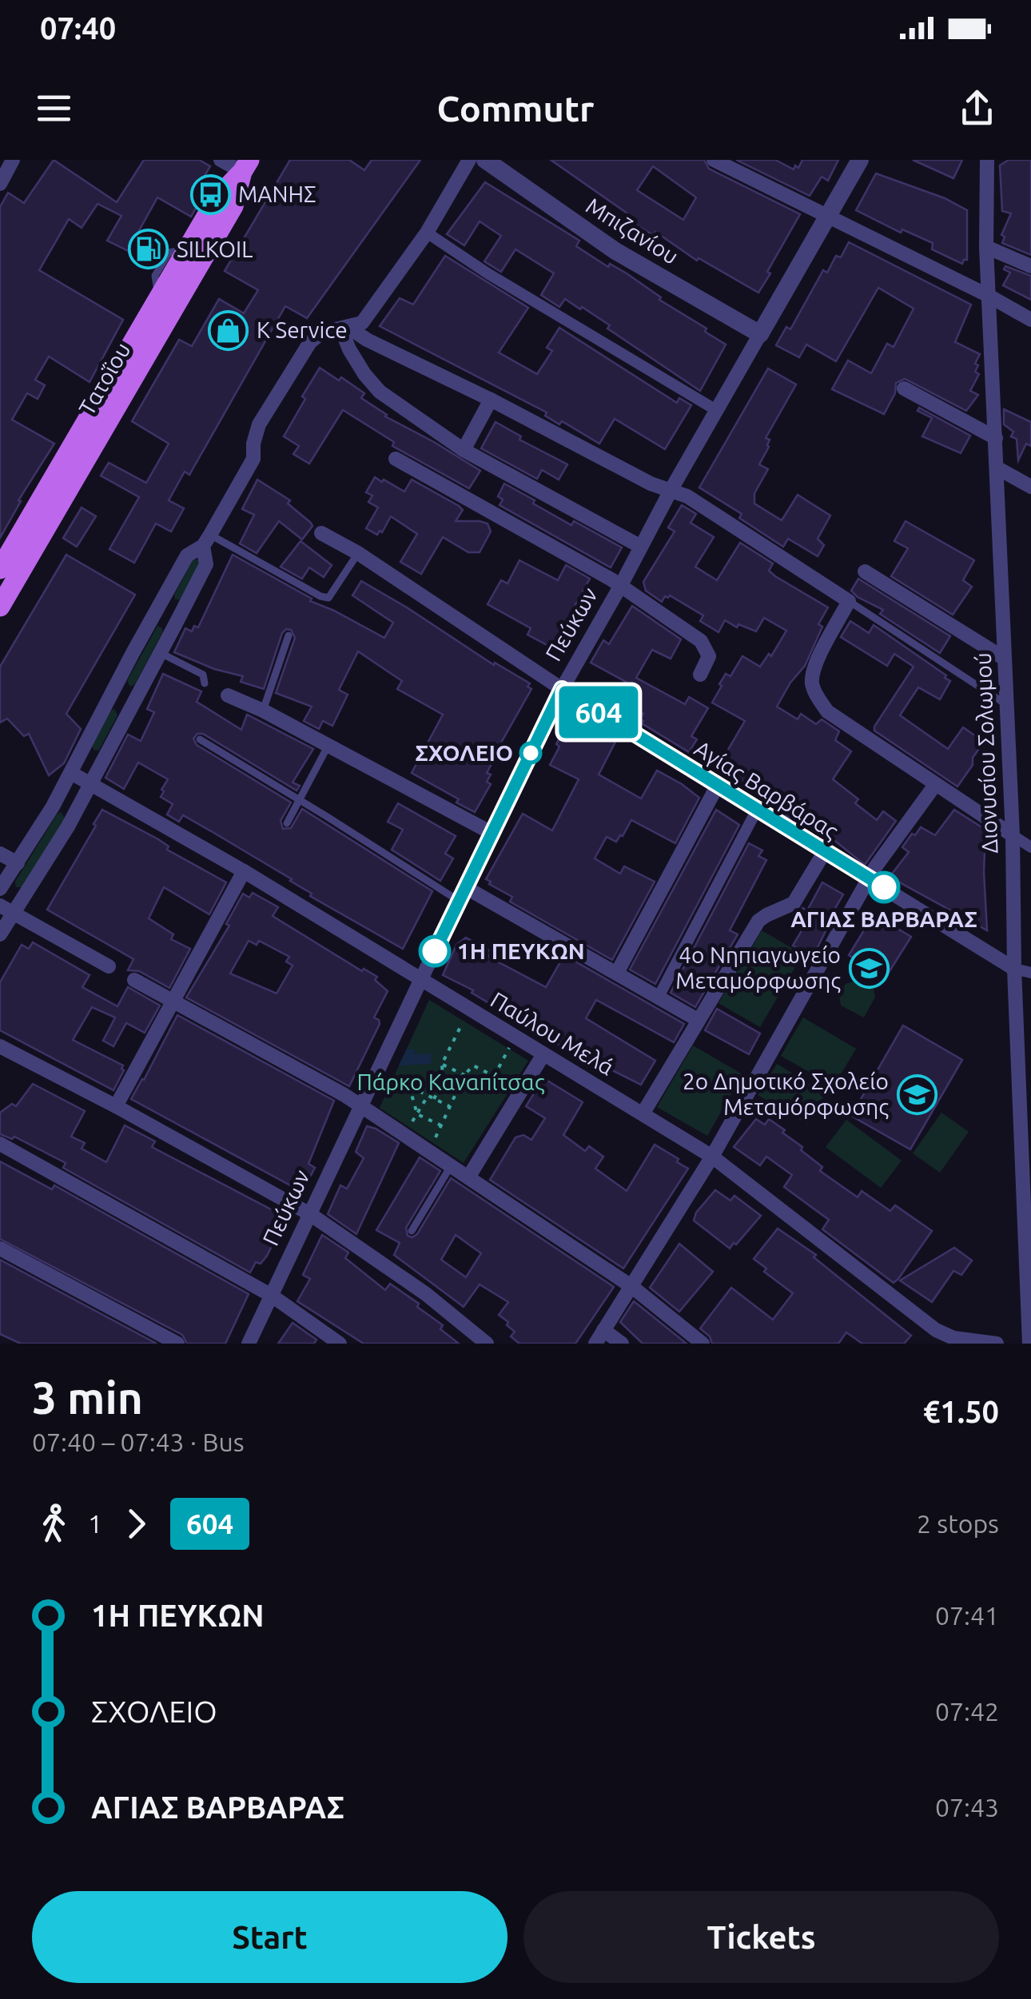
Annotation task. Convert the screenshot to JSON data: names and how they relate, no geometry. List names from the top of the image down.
{
  "streets": {
    "main road": ["Τατοΐου"],
    "street": [
      "Μπιζανίου",
      "Πεύκων",
      "Διονυσίου Σολωμού",
      "Αγίας Βαρβάρας",
      "Παύλου Μελά"
    ]
  },
  "crossings": [
    ["Μπιζανίου", "Πεύκων"],
    ["Πεύκων", "Αγίας Βαρβάρας"],
    ["Πεύκων", "Παύλου Μελά"],
    ["Διονυσίου Σολωμού", "Αγίας Βαρβάρας"]
  ],
  "parks": ["Πάρκο Καναπίτσας"],
  "places": {
    "bus stop": ["ΜΑΝΗΣ"],
    "fuel station": ["SILKOIL"],
    "shop": ["K Service"],
    "other": ["ΣΧΟΛΕΙΟ", "ΑΓΙΑΣ ΒΑΡΒΑΡΑΣ", "1Η ΠΕΥΚΩΝ"],
    "school or university": ["4ο Νηπιαγωγείο Μεταμόρφωσης", "2ο Δημοτικό Σχολείο Μεταμόρφωσης"]
  },
  "lines": ["bus line 604"],
  "page": {
    "status": "07:40",
    "header": "Commutr",
    "on_map": "604",
    "heading": ["3 min", "07:40 – 07:43 · Bus", "€1.50"],
    "legs": ["1", "604", "2 stops"],
    "list": [
      {
        "name": "1Η ΠΕΥΚΩΝ",
        "value": "07:41"
      },
      {
        "name": "ΣΧΟΛΕΙΟ",
        "value": "07:42"
      },
      {
        "name": "ΑΓΙΑΣ ΒΑΡΒΑΡΑΣ",
        "value": "07:43"
      }
    ],
    "buttons": ["Start", "Tickets"]
  }
}
